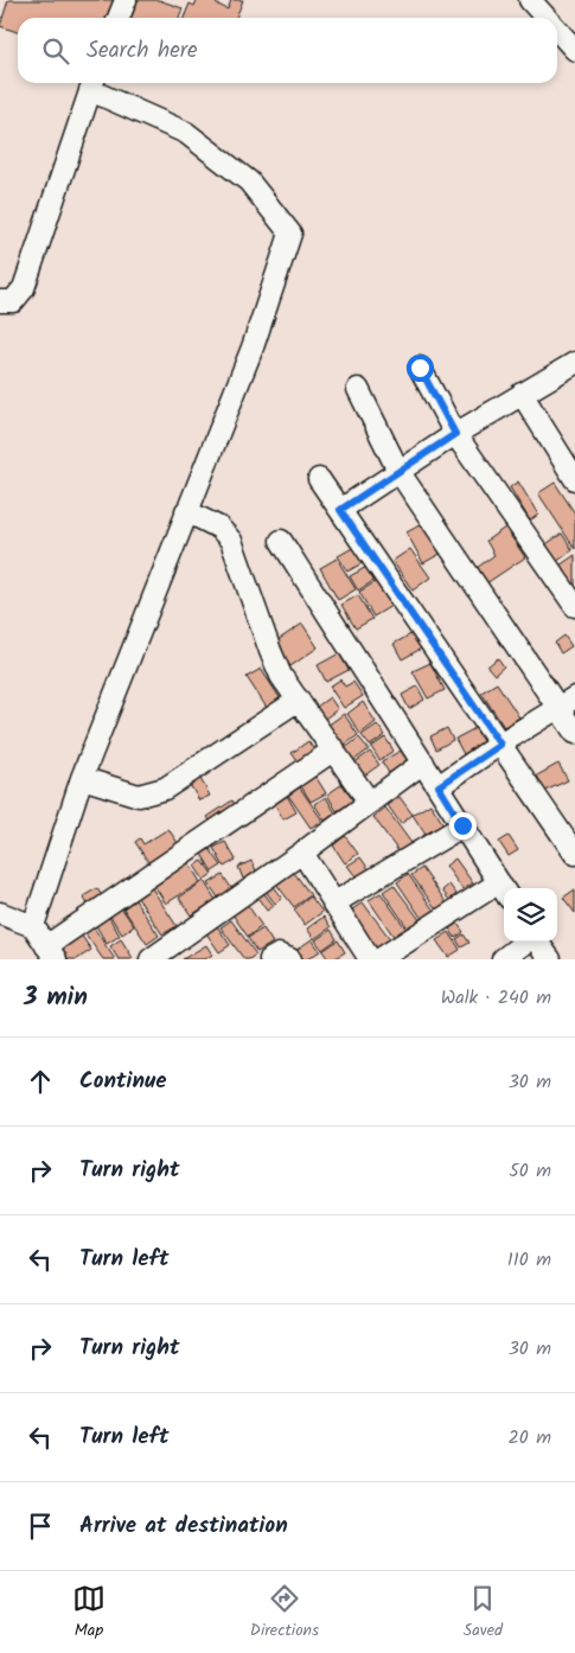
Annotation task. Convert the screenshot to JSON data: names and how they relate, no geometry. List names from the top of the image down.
{
  "page": {
    "search": "Search here",
    "heading": ["3 min", "Walk · 240 m"],
    "list": [
      ["Continue", "30 m"],
      ["Turn right", "50 m"],
      ["Turn left", "110 m"],
      ["Turn right", "30 m"],
      ["Turn left", "20 m"],
      "Arrive at destination"
    ],
    "nav": ["Map", "Directions", "Saved"]
  }
}
